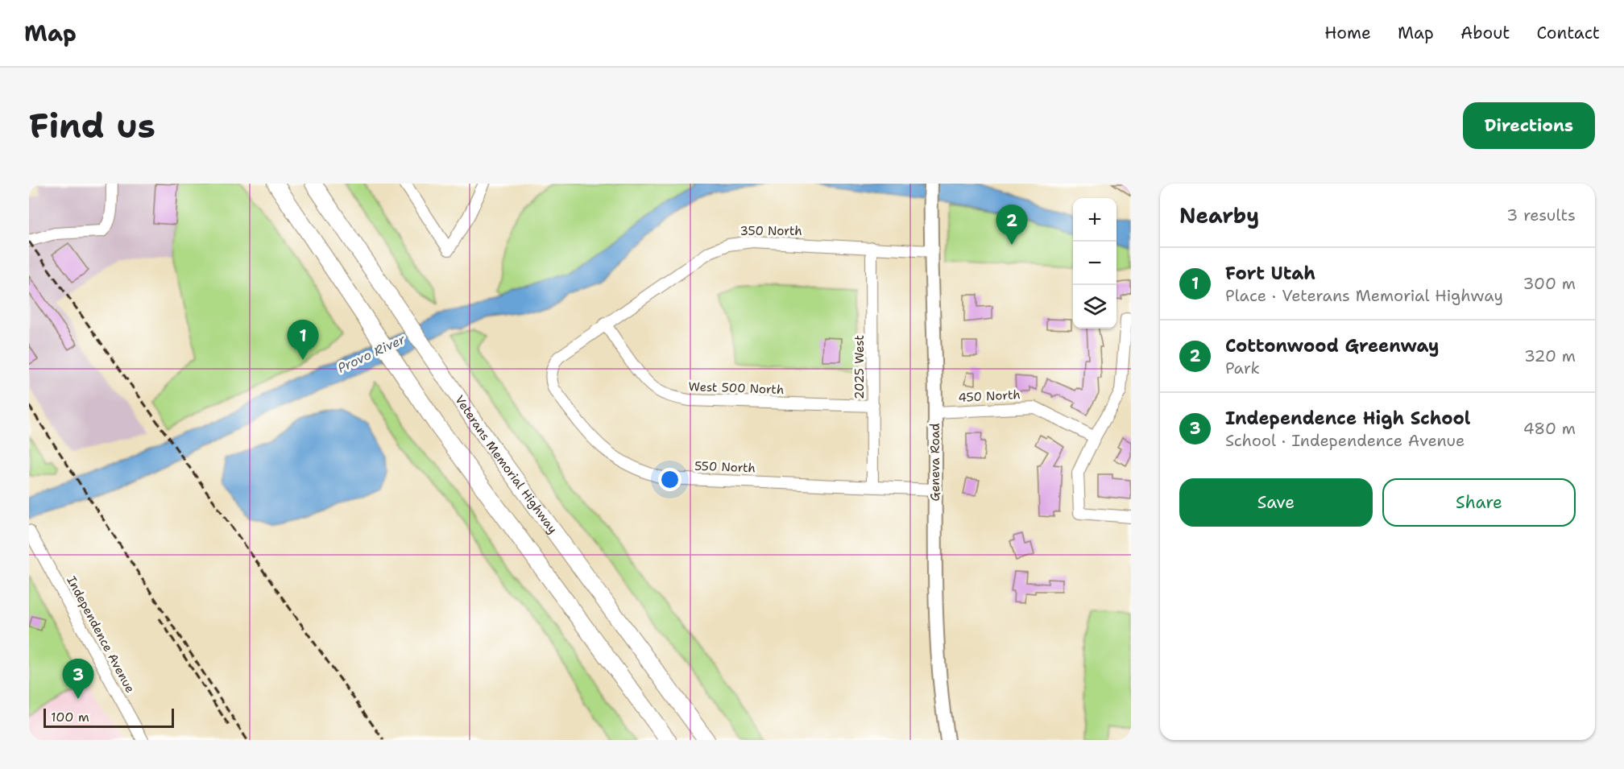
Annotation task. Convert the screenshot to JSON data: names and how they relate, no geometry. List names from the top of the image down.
{
  "streets": {
    "highway": ["Veterans Memorial Highway"],
    "main road": ["Geneva Road"],
    "street": [
      "350 North",
      "2025 West",
      "West 500 North",
      "450 North",
      "550 North",
      "Independence Avenue"
    ]
  },
  "crossings": [
    ["350 North", "2025 West"],
    ["350 North", "West 500 North"],
    ["350 North", "Geneva Road"],
    ["350 North", "550 North"],
    ["2025 West", "West 500 North"],
    ["2025 West", "550 North"],
    ["West 500 North", "550 North"],
    ["450 North", "Geneva Road"],
    ["Geneva Road", "550 North"]
  ],
  "water": ["Provo River"],
  "scale_bar": "100 m",
  "page": {
    "header": "Map",
    "nav": [
      "Home",
      "Map",
      "About",
      "Contact"
    ],
    "buttons": [
      "Directions",
      ["Save", "Share"]
    ],
    "title": "Find us",
    "heading": ["Nearby", "3 results"],
    "map_buttons": ["+", "−"],
    "pins": ["2", "1", "3"],
    "list": [
      {
        "mark": "1",
        "name": "Fort Utah",
        "note": "Place · Veterans Memorial Highway",
        "value": "300 m"
      },
      {
        "mark": "2",
        "name": "Cottonwood Greenway",
        "note": "Park",
        "value": "320 m"
      },
      {
        "mark": "3",
        "name": "Independence High School",
        "note": "School · Independence Avenue",
        "value": "480 m"
      }
    ],
    "scale": "100 m"
  }
}
